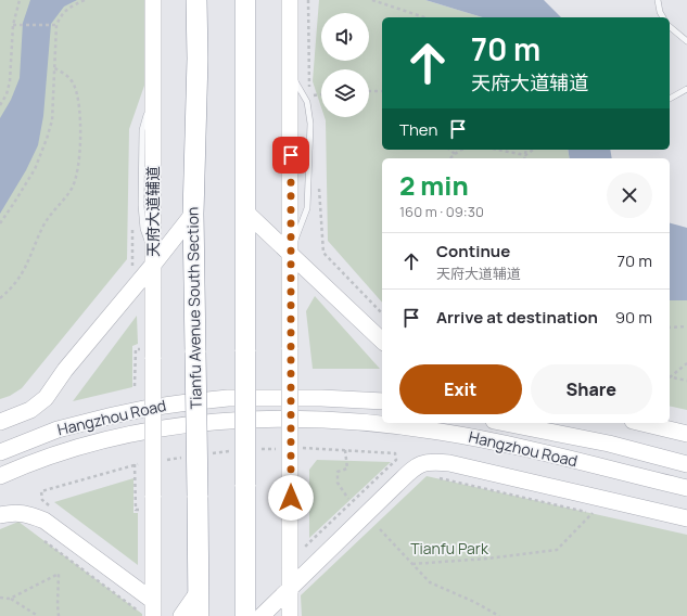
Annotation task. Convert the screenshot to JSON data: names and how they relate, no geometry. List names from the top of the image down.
{
  "streets": {
    "highway": ["Tianfu Avenue South Section"],
    "main road": ["天府大道辅道", "Hangzhou Road"]
  },
  "parks": ["Tianfu Park"],
  "page": {
    "turn": ["70 m", "天府大道辅道"],
    "then": "Then",
    "heading": ["2 min", "160 m · 09:30"],
    "list": [
      {
        "name": "Continue",
        "note": "天府大道辅道",
        "value": "70 m"
      },
      {
        "name": "Arrive at destination",
        "value": "90 m"
      }
    ],
    "buttons": ["Exit", "Share"]
  }
}
